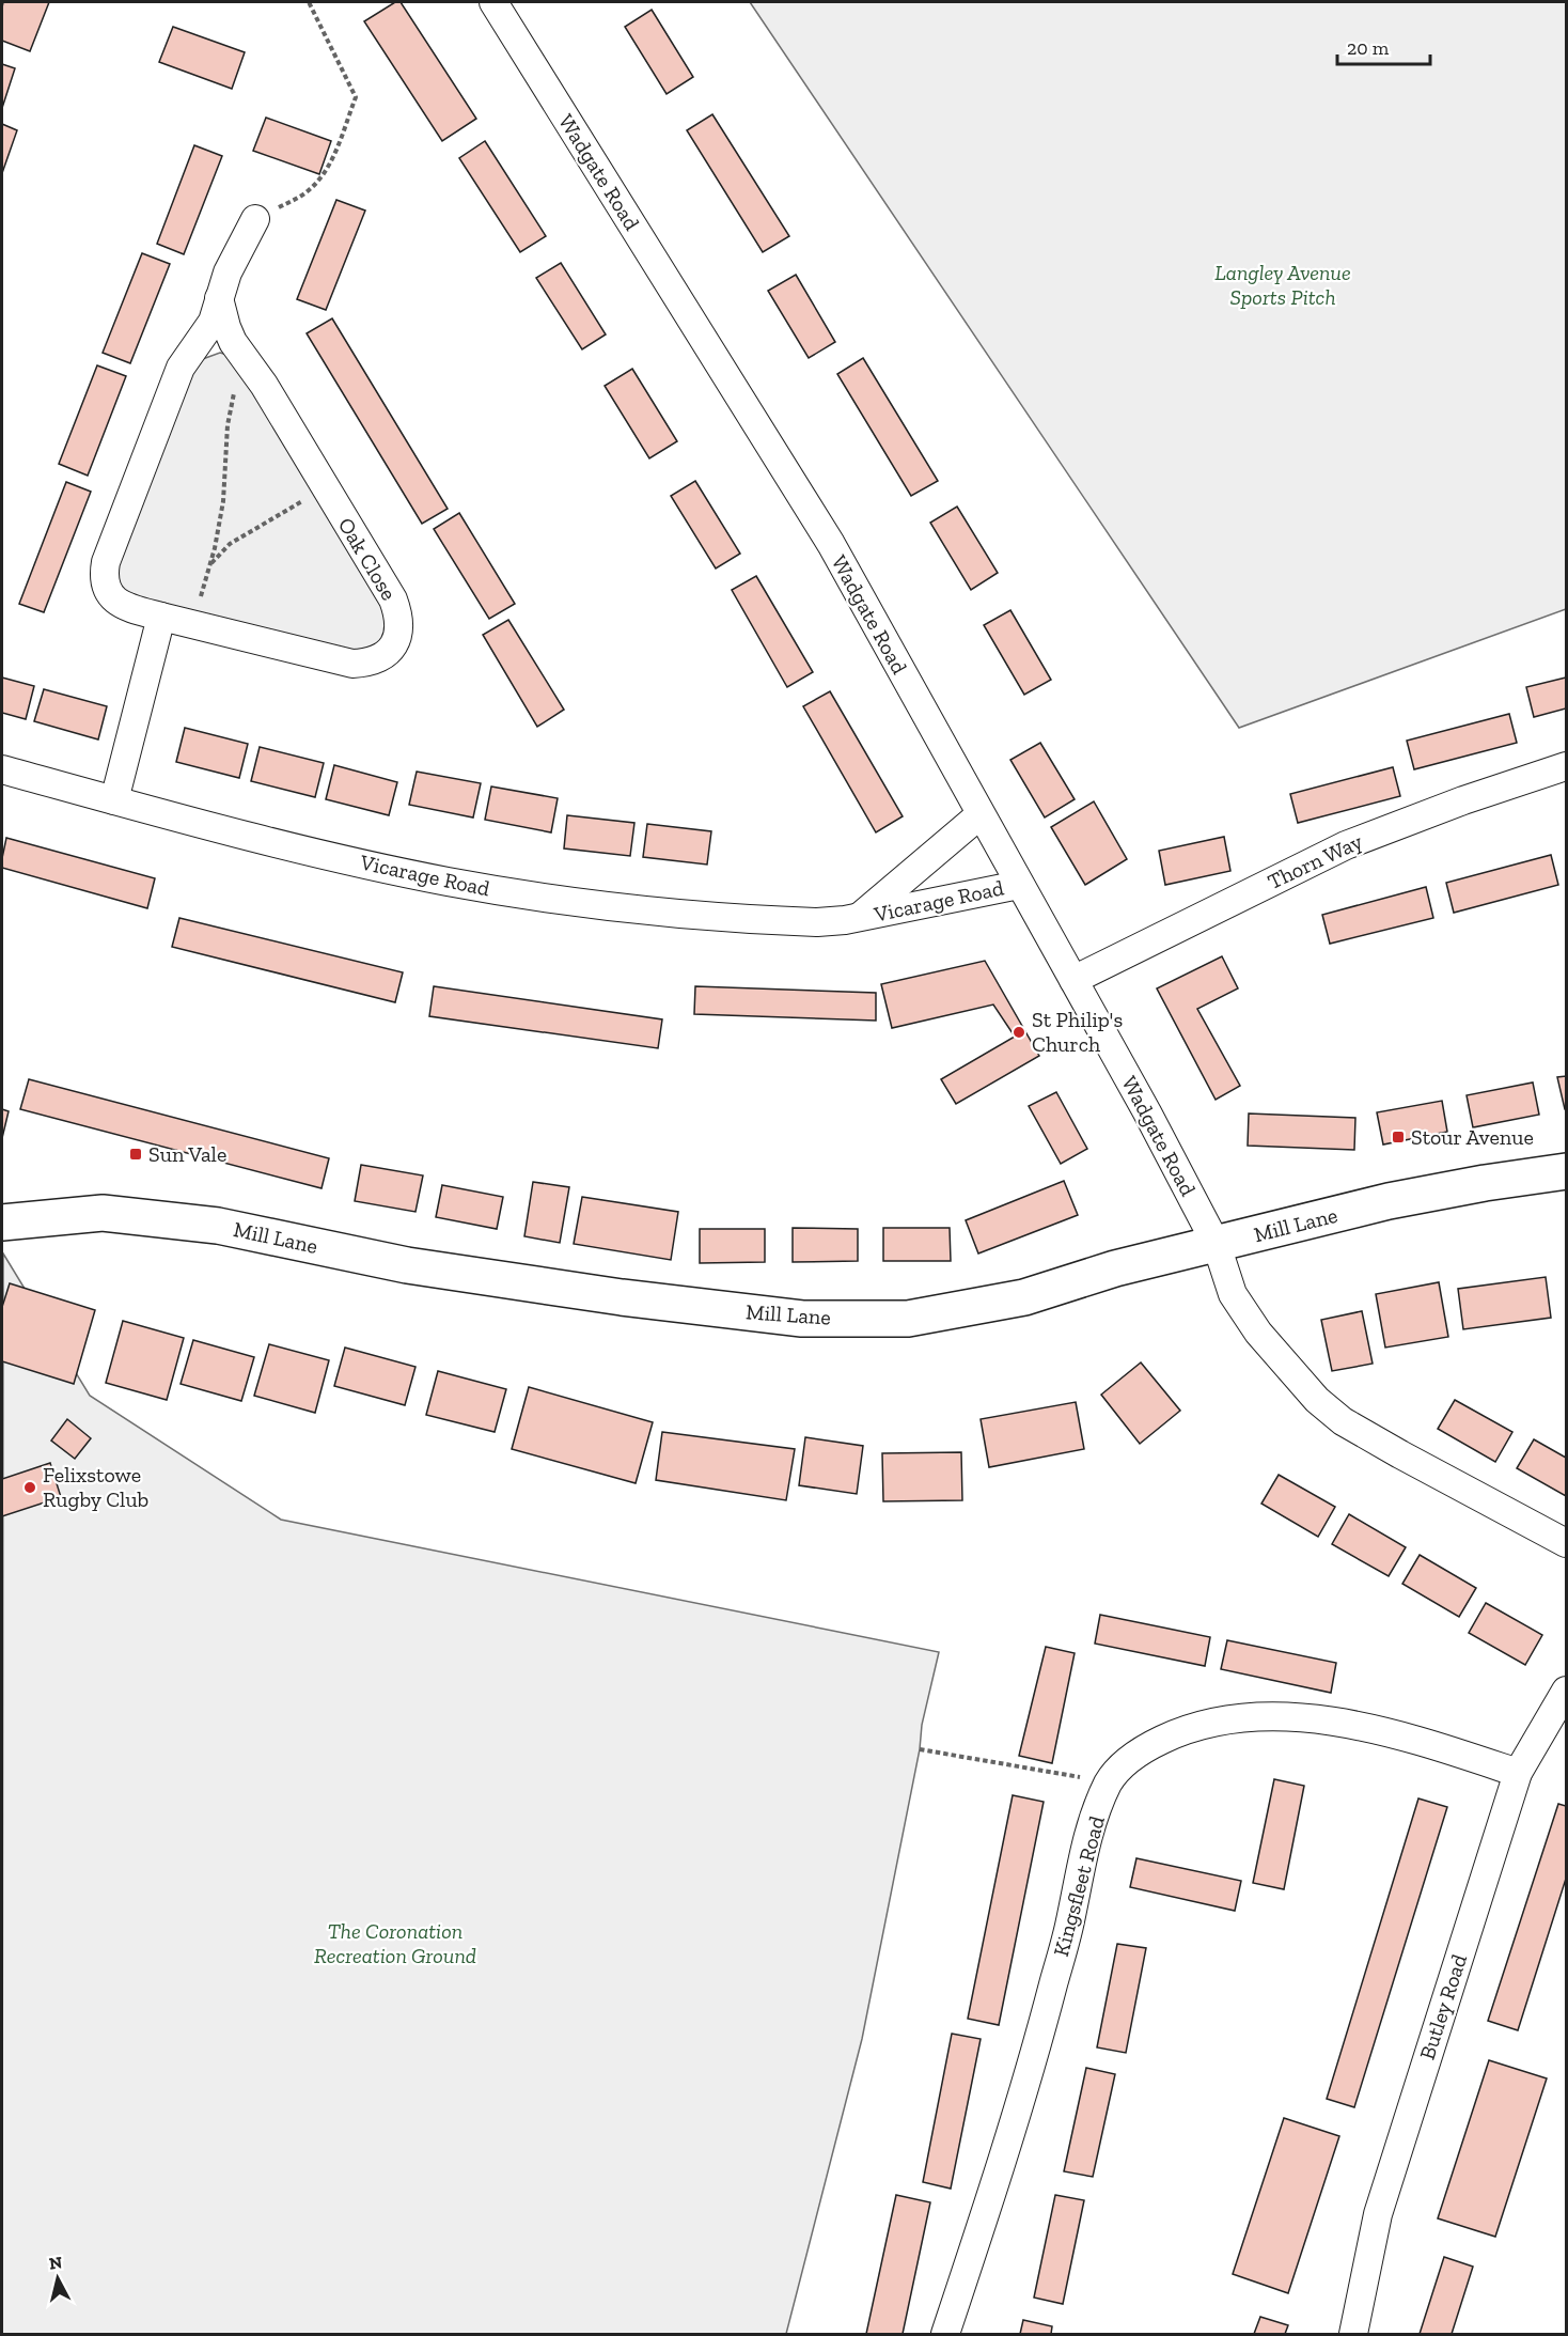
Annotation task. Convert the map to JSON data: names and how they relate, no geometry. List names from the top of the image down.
{
  "streets": {
    "street": [
      "Wadgate Road",
      "Oak Close",
      "Thorn Way",
      "Vicarage Road",
      "Mill Lane",
      "Kingsfleet Road",
      "Butley Road"
    ]
  },
  "crossings": [
    ["Wadgate Road", "Thorn Way"],
    ["Wadgate Road", "Vicarage Road"],
    ["Wadgate Road", "Mill Lane"],
    ["Kingsfleet Road", "Butley Road"]
  ],
  "parks": ["Langley Avenue Sports Pitch", "The Coronation Recreation Ground"],
  "places": {
    "other": ["St Philip's Church", "Felixstowe Rugby Club"],
    "transit": ["Stour Avenue", "Sun Vale"]
  },
  "scale_bar": "20 m",
  "north": "top"
}
